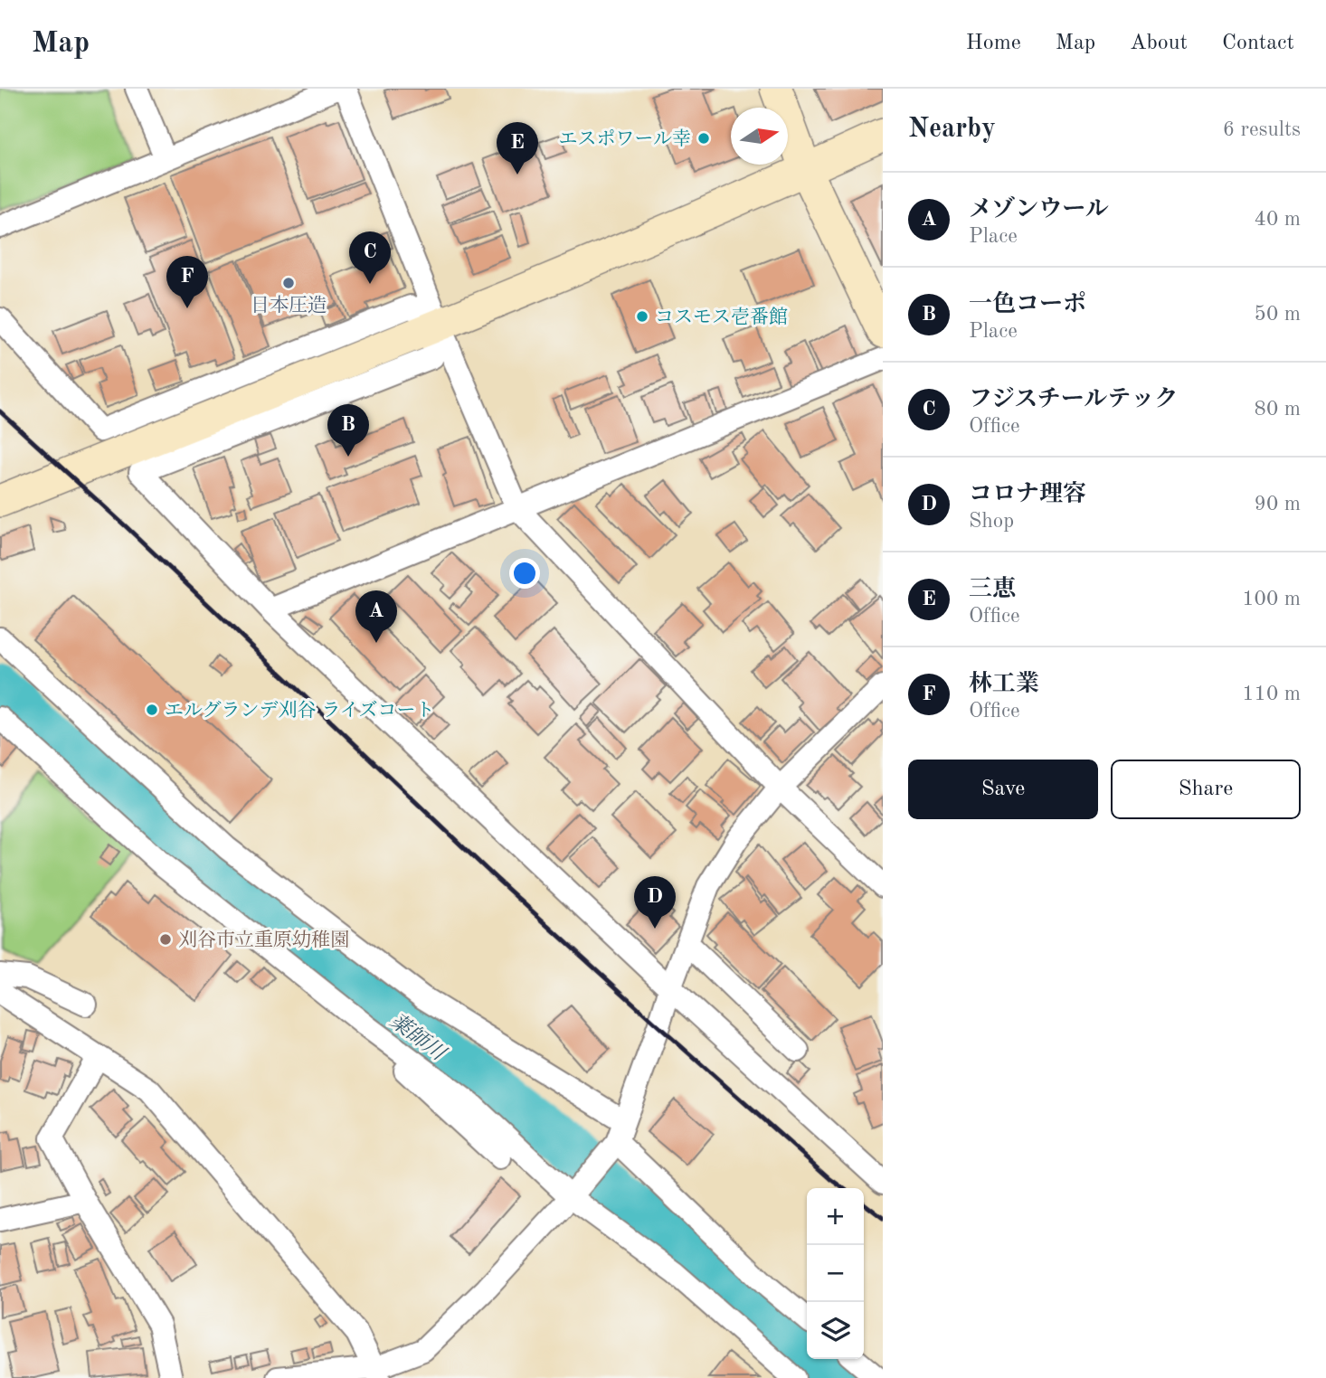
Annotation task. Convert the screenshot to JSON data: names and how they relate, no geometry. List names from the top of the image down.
{
  "water": ["薬師川"],
  "places": [
    "エスポワール幸",
    "日本圧造",
    "コスモス壱番館",
    "エルグランデ刈谷 ライズコート",
    "刈谷市立重原幼稚園"
  ],
  "north": "right",
  "page": {
    "header": "Map",
    "nav": [
      "Home",
      "Map",
      "About",
      "Contact"
    ],
    "heading": ["Nearby", "6 results"],
    "pins": [
      "E",
      "C",
      "F",
      "B",
      "A",
      "D"
    ],
    "list": [
      {
        "mark": "A",
        "name": "メゾンウール",
        "note": "Place",
        "value": "40 m"
      },
      {
        "mark": "B",
        "name": "一色コーポ",
        "note": "Place",
        "value": "50 m"
      },
      {
        "mark": "C",
        "name": "フジスチールテック",
        "note": "Office",
        "value": "80 m"
      },
      {
        "mark": "D",
        "name": "コロナ理容",
        "note": "Shop",
        "value": "90 m"
      },
      {
        "mark": "E",
        "name": "三恵",
        "note": "Office",
        "value": "100 m"
      },
      {
        "mark": "F",
        "name": "林工業",
        "note": "Office",
        "value": "110 m"
      }
    ],
    "buttons": ["Save", "Share"],
    "map_buttons": ["+", "−"]
  }
}
